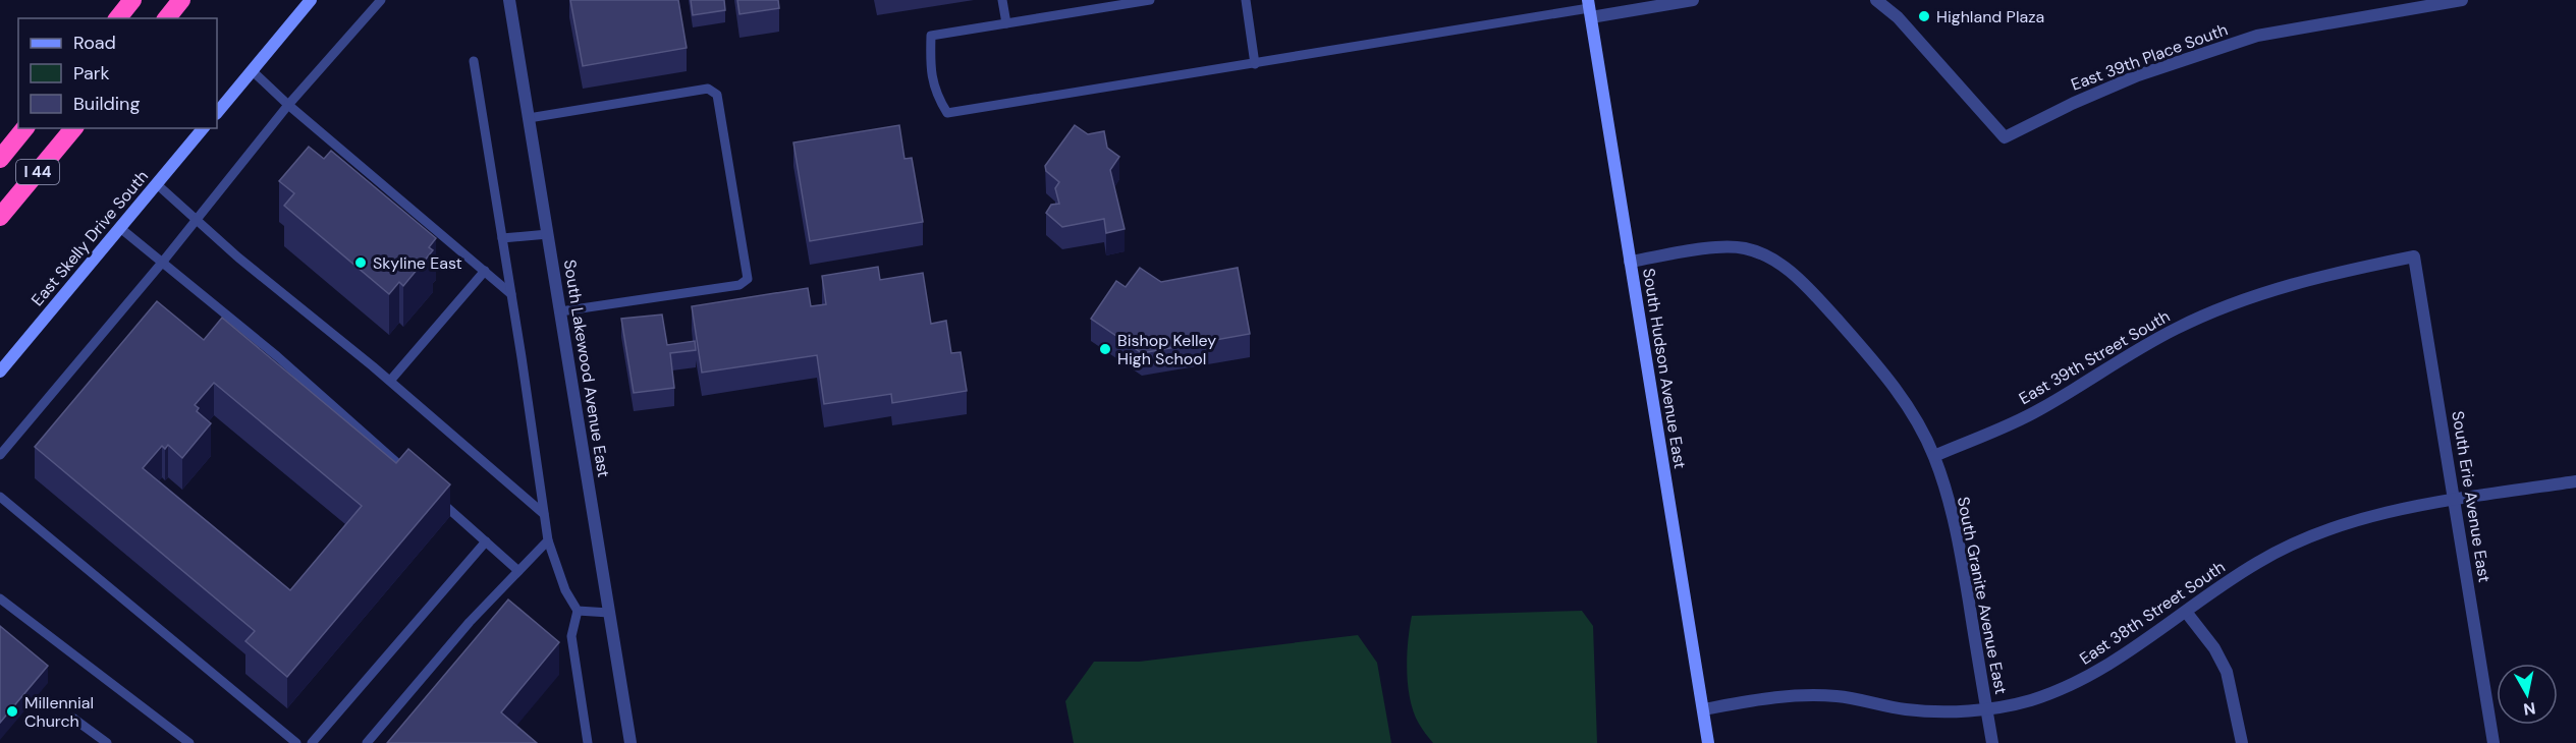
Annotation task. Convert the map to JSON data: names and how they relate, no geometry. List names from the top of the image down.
{
  "streets": {
    "highway": ["I 44"],
    "street": [
      "East 39th Place South",
      "East Skelly Drive South",
      "East 39th Street South",
      "South Lakewood Avenue East",
      "South Hudson Avenue East",
      "South Erie Avenue East",
      "South Granite Avenue East",
      "East 38th Street South"
    ]
  },
  "crossings": [
    ["East 39th Street South", "South Erie Avenue East"],
    ["East 39th Street South", "South Granite Avenue East"],
    ["South Hudson Avenue East", "South Granite Avenue East"],
    ["South Hudson Avenue East", "East 38th Street South"],
    ["South Erie Avenue East", "East 38th Street South"],
    ["South Granite Avenue East", "East 38th Street South"]
  ],
  "places": [
    "Highland Plaza",
    "Skyline East",
    "Bishop Kelley High School",
    "Millennial Church"
  ],
  "legend": ["Road", "Park", "Building"],
  "north": "bottom"
}
